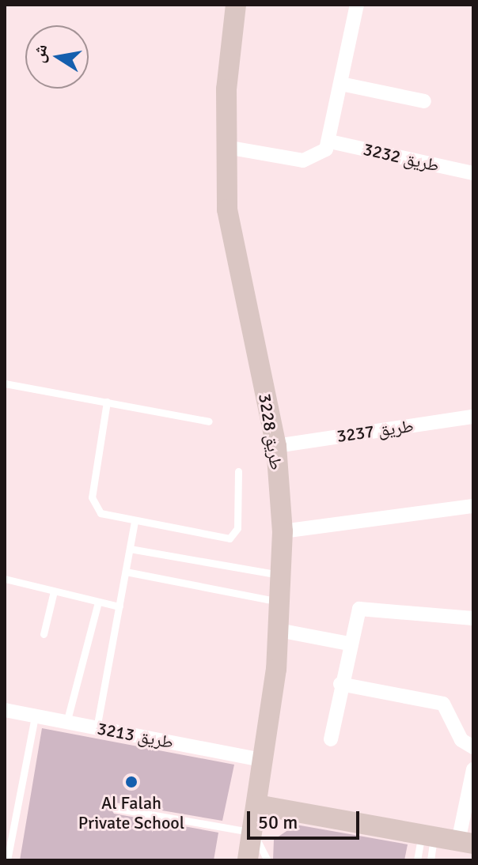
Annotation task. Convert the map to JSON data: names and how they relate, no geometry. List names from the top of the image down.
{
  "streets": {
    "street": [
      "طريق 3232",
      "طريق 3237",
      "طريق 3228",
      "طريق 3213"
    ]
  },
  "crossings": [
    ["طريق 3237", "طريق 3228"],
    ["طريق 3228", "طريق 3213"]
  ],
  "places": ["Al Falah Private School"],
  "scale_bar": "50 m",
  "north": "left"
}
